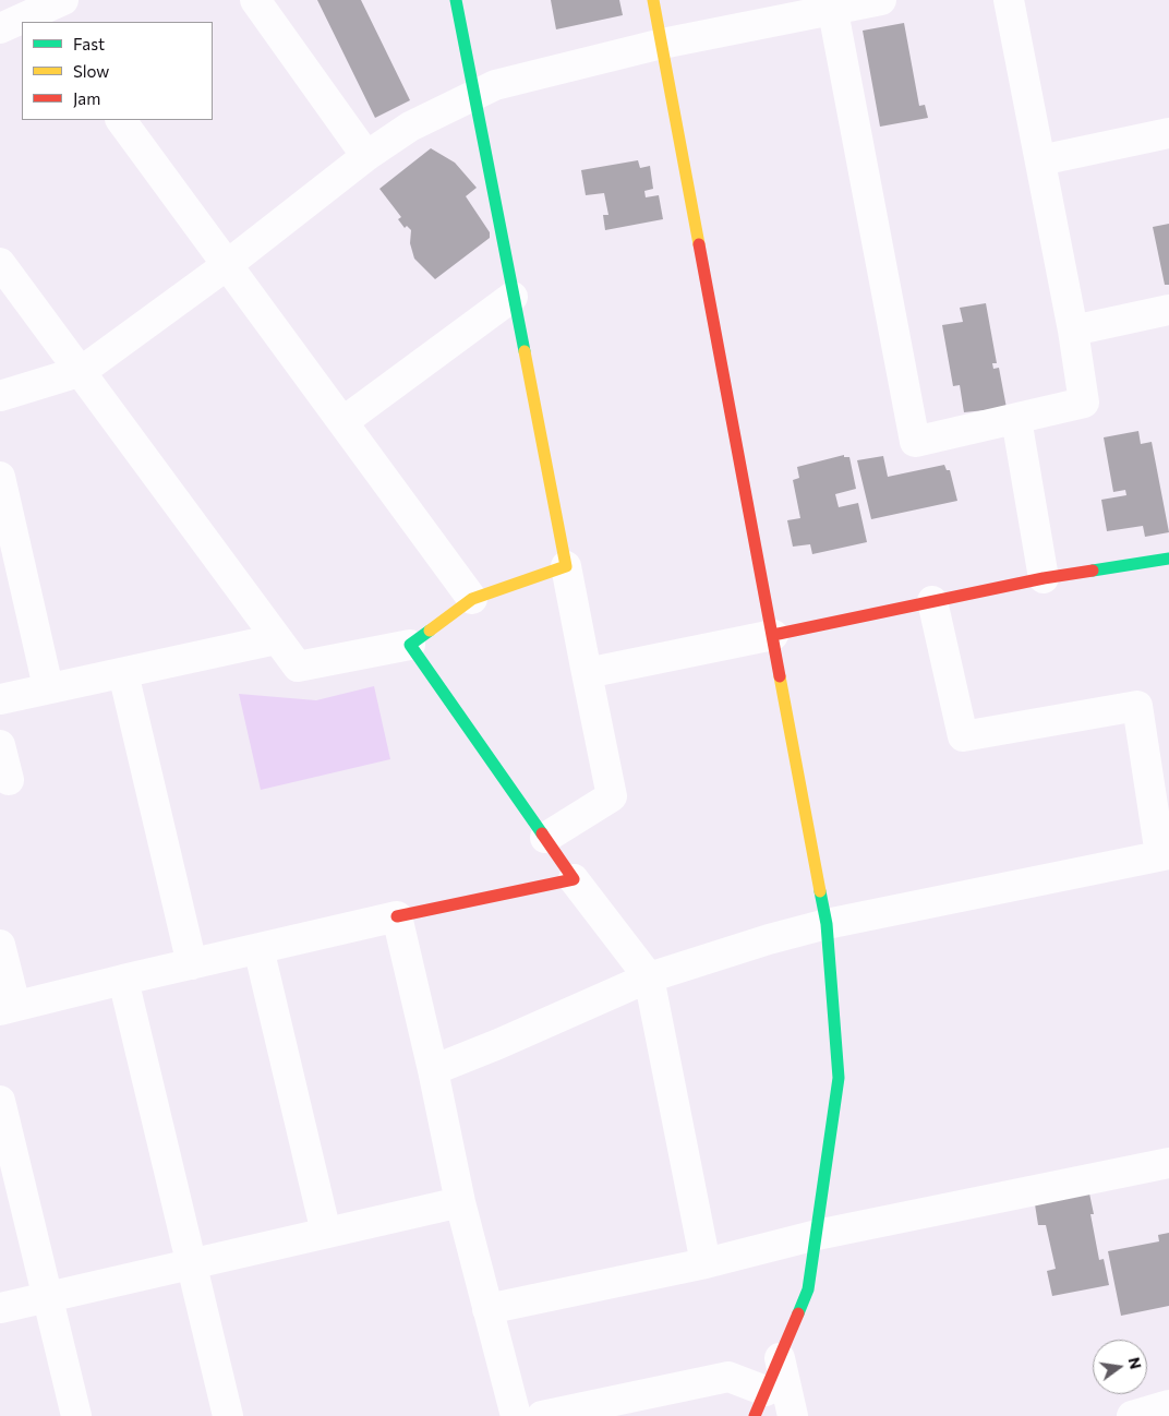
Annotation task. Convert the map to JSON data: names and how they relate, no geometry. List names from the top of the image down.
{
  "legend": ["Fast", "Slow", "Jam"],
  "north": "right"
}
